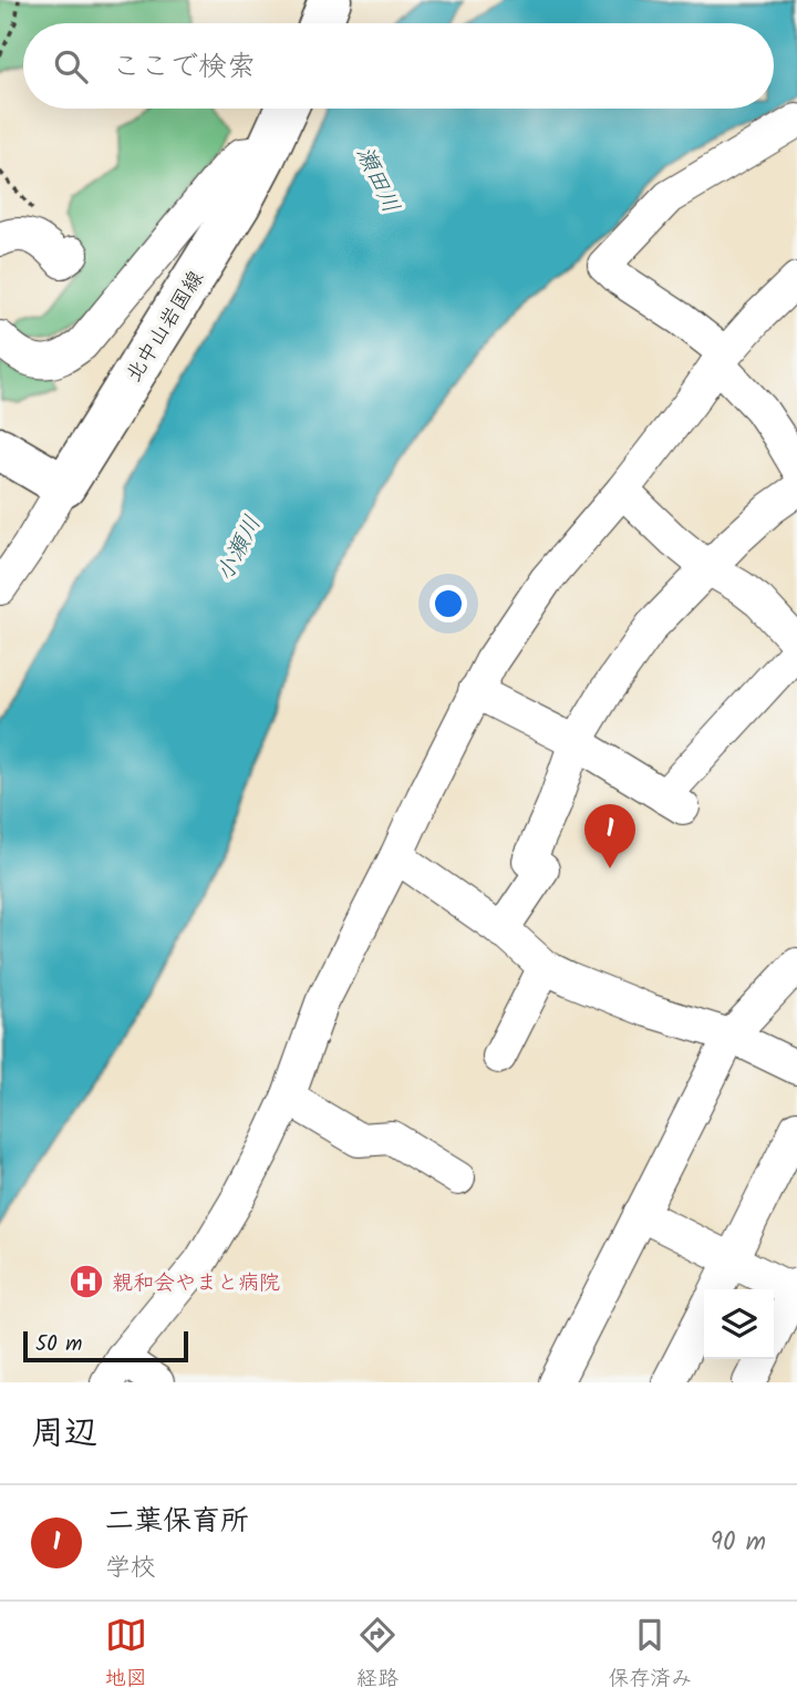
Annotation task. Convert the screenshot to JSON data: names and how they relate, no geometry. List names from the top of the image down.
{
  "streets": {
    "main road": ["北中山岩国線"]
  },
  "water": ["瀬田川", "小瀬川"],
  "places": {
    "hospital": ["親和会やまと病院"]
  },
  "scale_bar": "50 m",
  "page": {
    "search": "ここで検索",
    "pins": "1",
    "scale": "50 m",
    "heading": "周辺",
    "list": [
      {
        "mark": "1",
        "name": "二葉保育所",
        "note": "学校",
        "value": "90 m"
      }
    ],
    "nav": ["地図", "経路", "保存済み"]
  }
}
